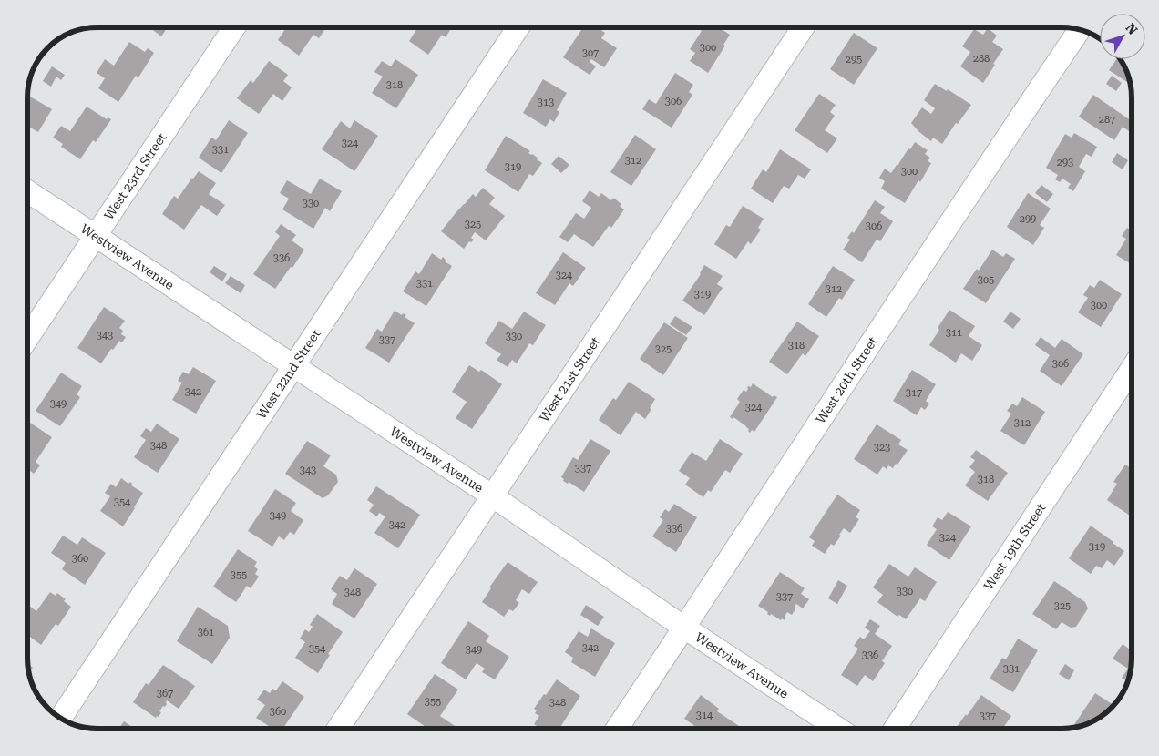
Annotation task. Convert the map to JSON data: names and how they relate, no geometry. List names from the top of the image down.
{
  "streets": {
    "street": [
      "West 23rd Street",
      "Westview Avenue",
      "West 22nd Street",
      "West 21st Street",
      "West 20th Street",
      "West 19th Street"
    ]
  },
  "crossings": [
    ["West 23rd Street", "Westview Avenue"],
    ["Westview Avenue", "West 22nd Street"],
    ["Westview Avenue", "West 21st Street"],
    ["Westview Avenue", "West 20th Street"]
  ],
  "house_numbers": [
    "300",
    "307",
    "288",
    "295",
    "318",
    "306",
    "313",
    "287",
    "324",
    "331",
    "312",
    "293",
    "319",
    "300",
    "330",
    "299",
    "325",
    "306",
    "336",
    "324",
    "305",
    "331",
    "312",
    "319",
    "300",
    "311",
    "343",
    "330",
    "337",
    "318",
    "325",
    "306",
    "342",
    "317",
    "349",
    "324",
    "312",
    "348",
    "323",
    "337",
    "343",
    "318",
    "354",
    "349",
    "342",
    "336",
    "324",
    "319",
    "360",
    "355",
    "330",
    "348",
    "337",
    "325",
    "361",
    "342",
    "354",
    "349",
    "336",
    "331",
    "367",
    "355",
    "348",
    "360",
    "314",
    "337"
  ],
  "north": "top right"
}
